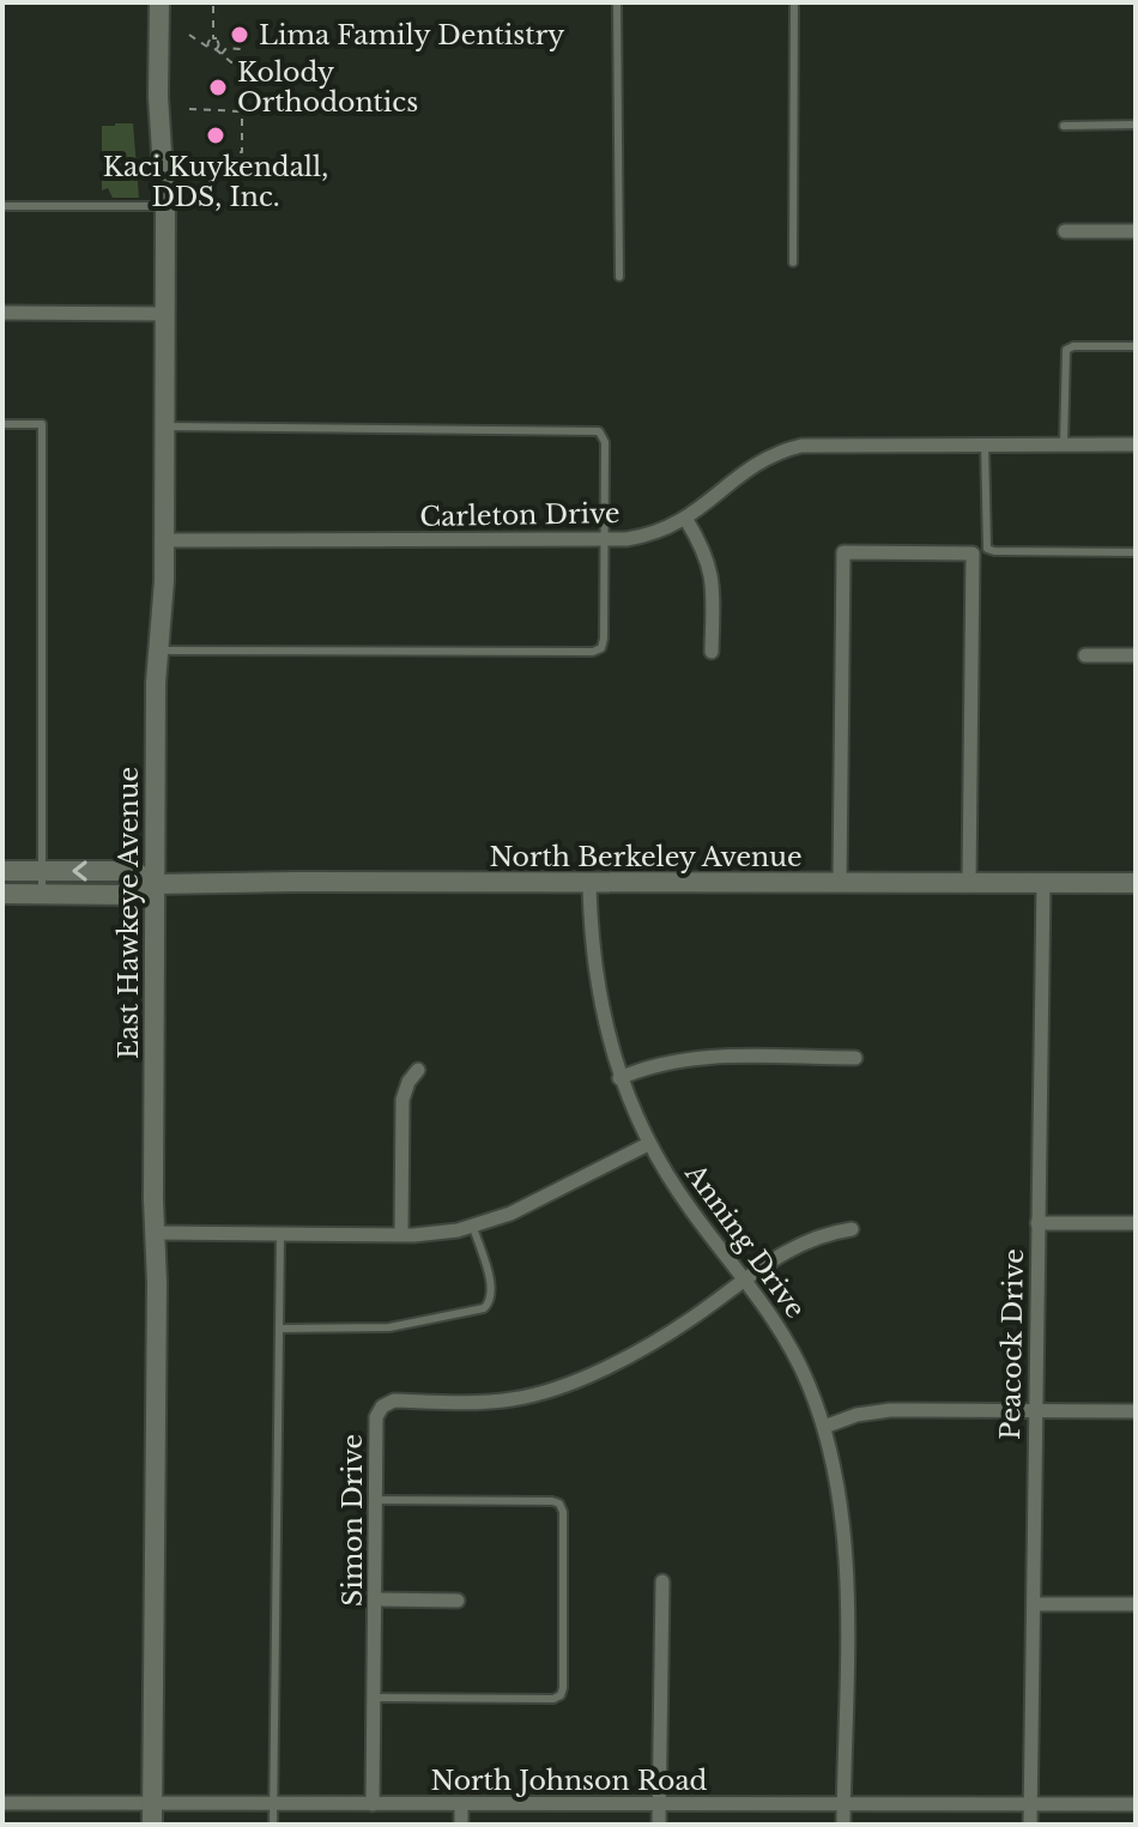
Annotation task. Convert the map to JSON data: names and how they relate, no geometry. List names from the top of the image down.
{
  "streets": {
    "street": [
      "Carleton Drive",
      "North Berkeley Avenue",
      "East Hawkeye Avenue",
      "Anning Drive",
      "Peacock Drive",
      "Simon Drive",
      "North Johnson Road"
    ]
  },
  "crossings": [
    ["Carleton Drive", "East Hawkeye Avenue"],
    ["North Berkeley Avenue", "East Hawkeye Avenue"],
    ["North Berkeley Avenue", "Anning Drive"],
    ["North Berkeley Avenue", "Peacock Drive"],
    ["East Hawkeye Avenue", "North Johnson Road"],
    ["Anning Drive", "Simon Drive"],
    ["Anning Drive", "North Johnson Road"],
    ["Peacock Drive", "North Johnson Road"],
    ["Simon Drive", "North Johnson Road"]
  ],
  "places": ["Lima Family Dentistry", "Kolody Orthodontics", "Kaci Kuykendall, DDS, Inc."]
}
